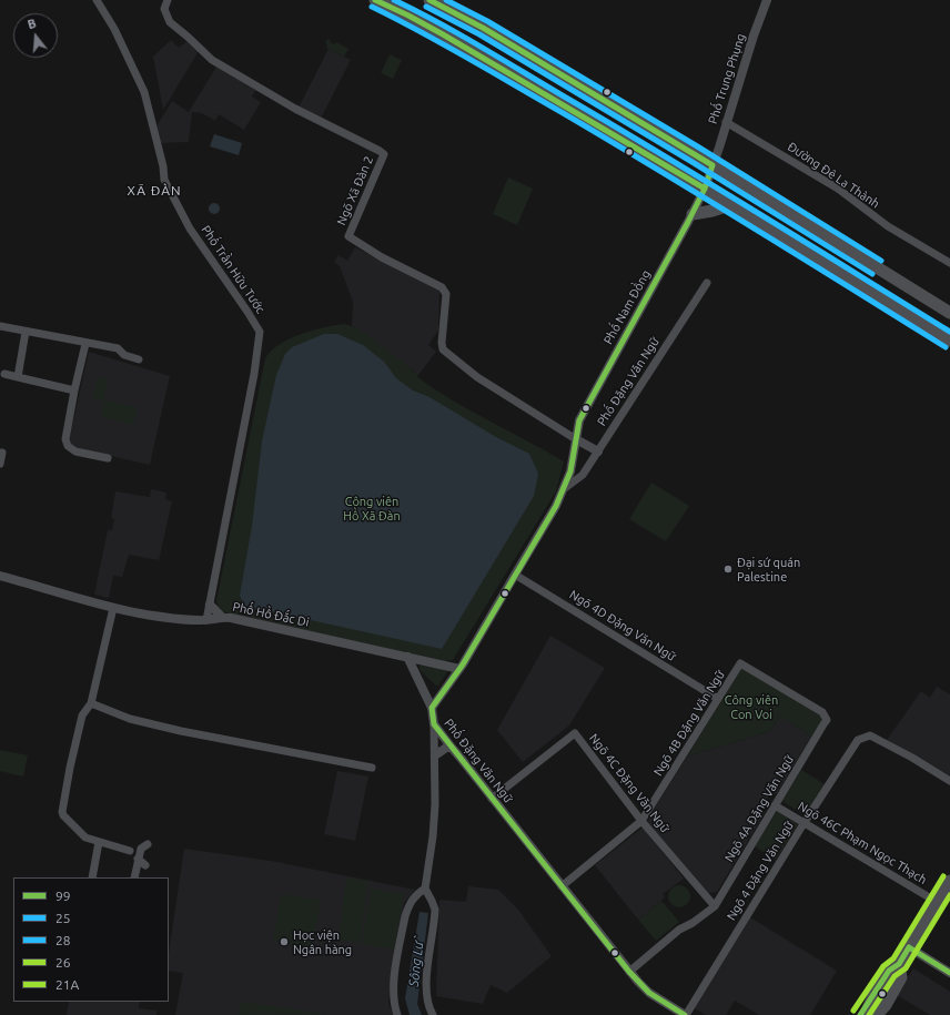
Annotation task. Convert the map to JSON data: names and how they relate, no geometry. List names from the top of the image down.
{
  "streets": {
    "street": [
      "Phố Trung Phụng",
      "Đường Đê La Thành",
      "Ngõ Xã Đàn 2",
      "Phố Trần Hữu Tước",
      "Phố Nam Đồng",
      "Phố Đặng Văn Ngữ",
      "Phố Hồ Đắc Di",
      "Ngõ 4D Đặng Văn Ngữ",
      "Ngõ 4B Đặng Văn Ngữ",
      "Ngõ 4C Đặng Văn Ngữ",
      "Ngõ 4A Đặng Văn Ngữ",
      "Ngõ 46C Phạm Ngọc Thạch",
      "Ngõ 4 Đặng Văn Ngữ"
    ]
  },
  "crossings": [
    ["Phố Trung Phụng", "Đường Đê La Thành"],
    ["Phố Trung Phụng", "Phố Nam Đồng"],
    ["Ngõ Xã Đàn 2", "Phố Nam Đồng"],
    ["Ngõ Xã Đàn 2", "Phố Đặng Văn Ngữ"],
    ["Phố Trần Hữu Tước", "Phố Hồ Đắc Di"],
    ["Phố Nam Đồng", "Phố Đặng Văn Ngữ"],
    ["Phố Đặng Văn Ngữ", "Phố Hồ Đắc Di"],
    ["Phố Đặng Văn Ngữ", "Ngõ 4D Đặng Văn Ngữ"],
    ["Phố Đặng Văn Ngữ", "Ngõ 4B Đặng Văn Ngữ"],
    ["Phố Đặng Văn Ngữ", "Ngõ 4C Đặng Văn Ngữ"],
    ["Phố Đặng Văn Ngữ", "Ngõ 4A Đặng Văn Ngữ"],
    ["Phố Đặng Văn Ngữ", "Ngõ 4 Đặng Văn Ngữ"],
    ["Ngõ 4D Đặng Văn Ngữ", "Ngõ 4B Đặng Văn Ngữ"],
    ["Ngõ 4B Đặng Văn Ngữ", "Ngõ 4C Đặng Văn Ngữ"],
    ["Ngõ 4B Đặng Văn Ngữ", "Ngõ 4A Đặng Văn Ngữ"],
    ["Ngõ 4C Đặng Văn Ngữ", "Ngõ 4A Đặng Văn Ngữ"],
    ["Ngõ 4A Đặng Văn Ngữ", "Ngõ 46C Phạm Ngọc Thạch"],
    ["Ngõ 46C Phạm Ngọc Thạch", "Ngõ 4 Đặng Văn Ngữ"]
  ],
  "districts": ["XÃ ĐÀN"],
  "water": ["Sông Lừ"],
  "parks": ["Công viên Hồ Xã Đàn", "Công viên Con Voi"],
  "places": ["Đại sứ quán Palestine", "Học viện Ngân hàng"],
  "lines": [
    "transit line 99",
    "transit line 28",
    "transit line 25",
    "transit line 21A",
    "transit line 26"
  ],
  "legend": [
    "99",
    "25",
    "28",
    "26",
    "21A"
  ],
  "north": "top"
}
